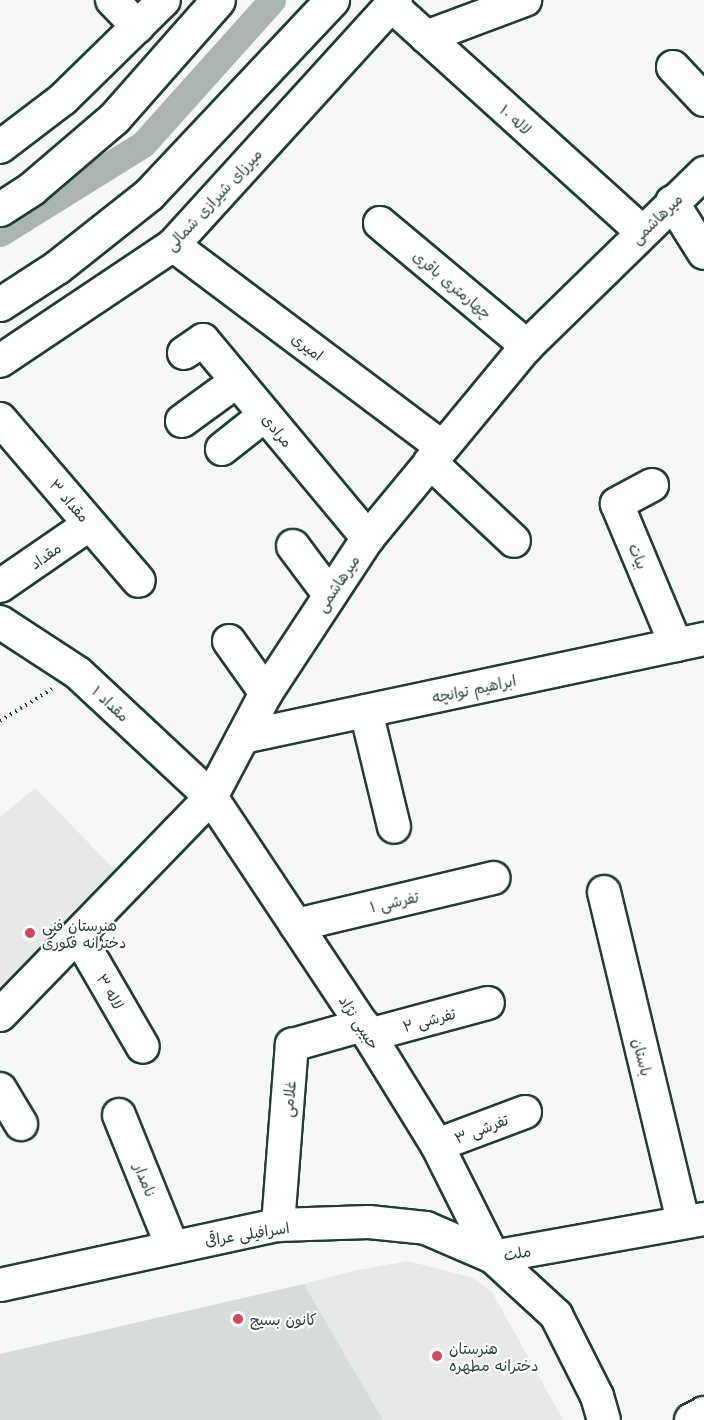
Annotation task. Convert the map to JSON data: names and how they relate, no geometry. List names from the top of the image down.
{
  "streets": {
    "street": [
      "لاله ۱۰",
      "میرزای شیرازی شمالی",
      "میرهاشمی",
      "چهارمتری باقری",
      "امیری",
      "مرادی",
      "مقداد ۳",
      "مقداد",
      "بیات",
      "ابراهیم توانچه",
      "مقداد ۱",
      "تفرشی ۱",
      "لاله ۳",
      "تفرشی ۲",
      "حبیبی نژاد",
      "باستان",
      "غلامی",
      "تفرشی ۳",
      "نامدار",
      "اسرافیلی عراقی",
      "ملت"
    ]
  },
  "crossings": [
    ["لاله ۱۰", "میرزای شیرازی شمالی"],
    ["لاله ۱۰", "میرهاشمی"],
    ["میرزای شیرازی شمالی", "امیری"],
    ["میرهاشمی", "چهارمتری باقری"],
    ["میرهاشمی", "امیری"],
    ["میرهاشمی", "مرادی"],
    ["میرهاشمی", "ابراهیم توانچه"],
    ["میرهاشمی", "مقداد ۱"],
    ["میرهاشمی", "لاله ۳"],
    ["میرهاشمی", "حبیبی نژاد"],
    ["مقداد ۳", "مقداد"],
    ["بیات", "ابراهیم توانچه"],
    ["مقداد ۱", "حبیبی نژاد"],
    ["تفرشی ۱", "حبیبی نژاد"],
    ["تفرشی ۲", "حبیبی نژاد"],
    ["تفرشی ۲", "غلامی"],
    ["حبیبی نژاد", "غلامی"],
    ["حبیبی نژاد", "تفرشی ۳"],
    ["حبیبی نژاد", "اسرافیلی عراقی"],
    ["حبیبی نژاد", "ملت"],
    ["باستان", "ملت"],
    ["غلامی", "اسرافیلی عراقی"],
    ["نامدار", "اسرافیلی عراقی"],
    ["اسرافیلی عراقی", "ملت"]
  ],
  "places": ["هنرستان فنی دخترانه فکوری", "کانون بسیج", "هنرستان دخترانه مطهره"]
}
